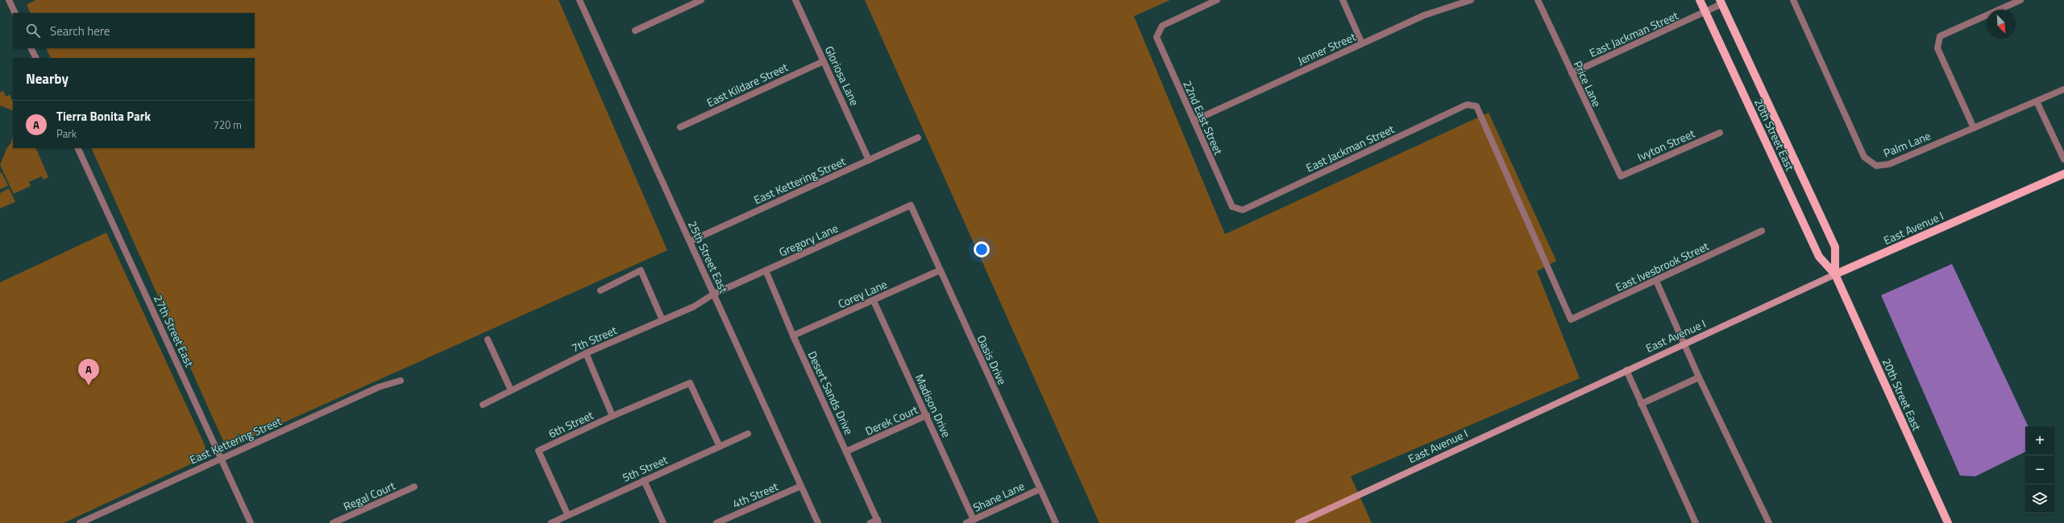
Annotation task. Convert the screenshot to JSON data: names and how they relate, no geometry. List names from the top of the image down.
{
  "streets": {
    "main road": ["20th Street East", "East Avenue I"],
    "street": [
      "East Jackman Street",
      "Jenner Street",
      "Gloriosa Lane",
      "Price Lane",
      "East Kildare Street",
      "22nd East Street",
      "Palm Lane",
      "Ivyton Street",
      "East Kettering Street",
      "Gregory Lane",
      "25th Street East",
      "East Ivesbrook Street",
      "Corey Lane",
      "27th Street East",
      "7th Street",
      "Oasis Drive",
      "Desert Sands Drive",
      "Madison Drive",
      "Derek Court",
      "6th Street",
      "5th Street",
      "4th Street",
      "Regal Court",
      "Shane Lane"
    ]
  },
  "crossings": [
    ["East Jackman Street", "Price Lane"],
    ["East Jackman Street", "22nd East Street"],
    ["East Jackman Street", "20th Street East"],
    ["East Jackman Street", "East Ivesbrook Street"],
    ["Jenner Street", "22nd East Street"],
    ["Gloriosa Lane", "East Kildare Street"],
    ["Gloriosa Lane", "East Kettering Street"],
    ["Price Lane", "Ivyton Street"],
    ["20th Street East", "East Avenue I"],
    ["East Kettering Street", "25th Street East"],
    ["East Kettering Street", "27th Street East"],
    ["Gregory Lane", "25th Street East"],
    ["Gregory Lane", "7th Street"],
    ["Gregory Lane", "Oasis Drive"],
    ["Gregory Lane", "Desert Sands Drive"],
    ["25th Street East", "7th Street"],
    ["25th Street East", "4th Street"],
    ["Corey Lane", "Oasis Drive"],
    ["Corey Lane", "Desert Sands Drive"],
    ["Corey Lane", "Madison Drive"],
    ["Oasis Drive", "Shane Lane"],
    ["Desert Sands Drive", "Derek Court"],
    ["Madison Drive", "Derek Court"],
    ["Madison Drive", "Shane Lane"],
    ["6th Street", "5th Street"]
  ],
  "north": "bottom right",
  "page": {
    "search": "Search here",
    "heading": "Nearby",
    "list": [
      {
        "mark": "A",
        "name": "Tierra Bonita Park",
        "note": "Park",
        "value": "720 m"
      }
    ],
    "pins": "A",
    "map_buttons": ["+", "−"]
  }
}
